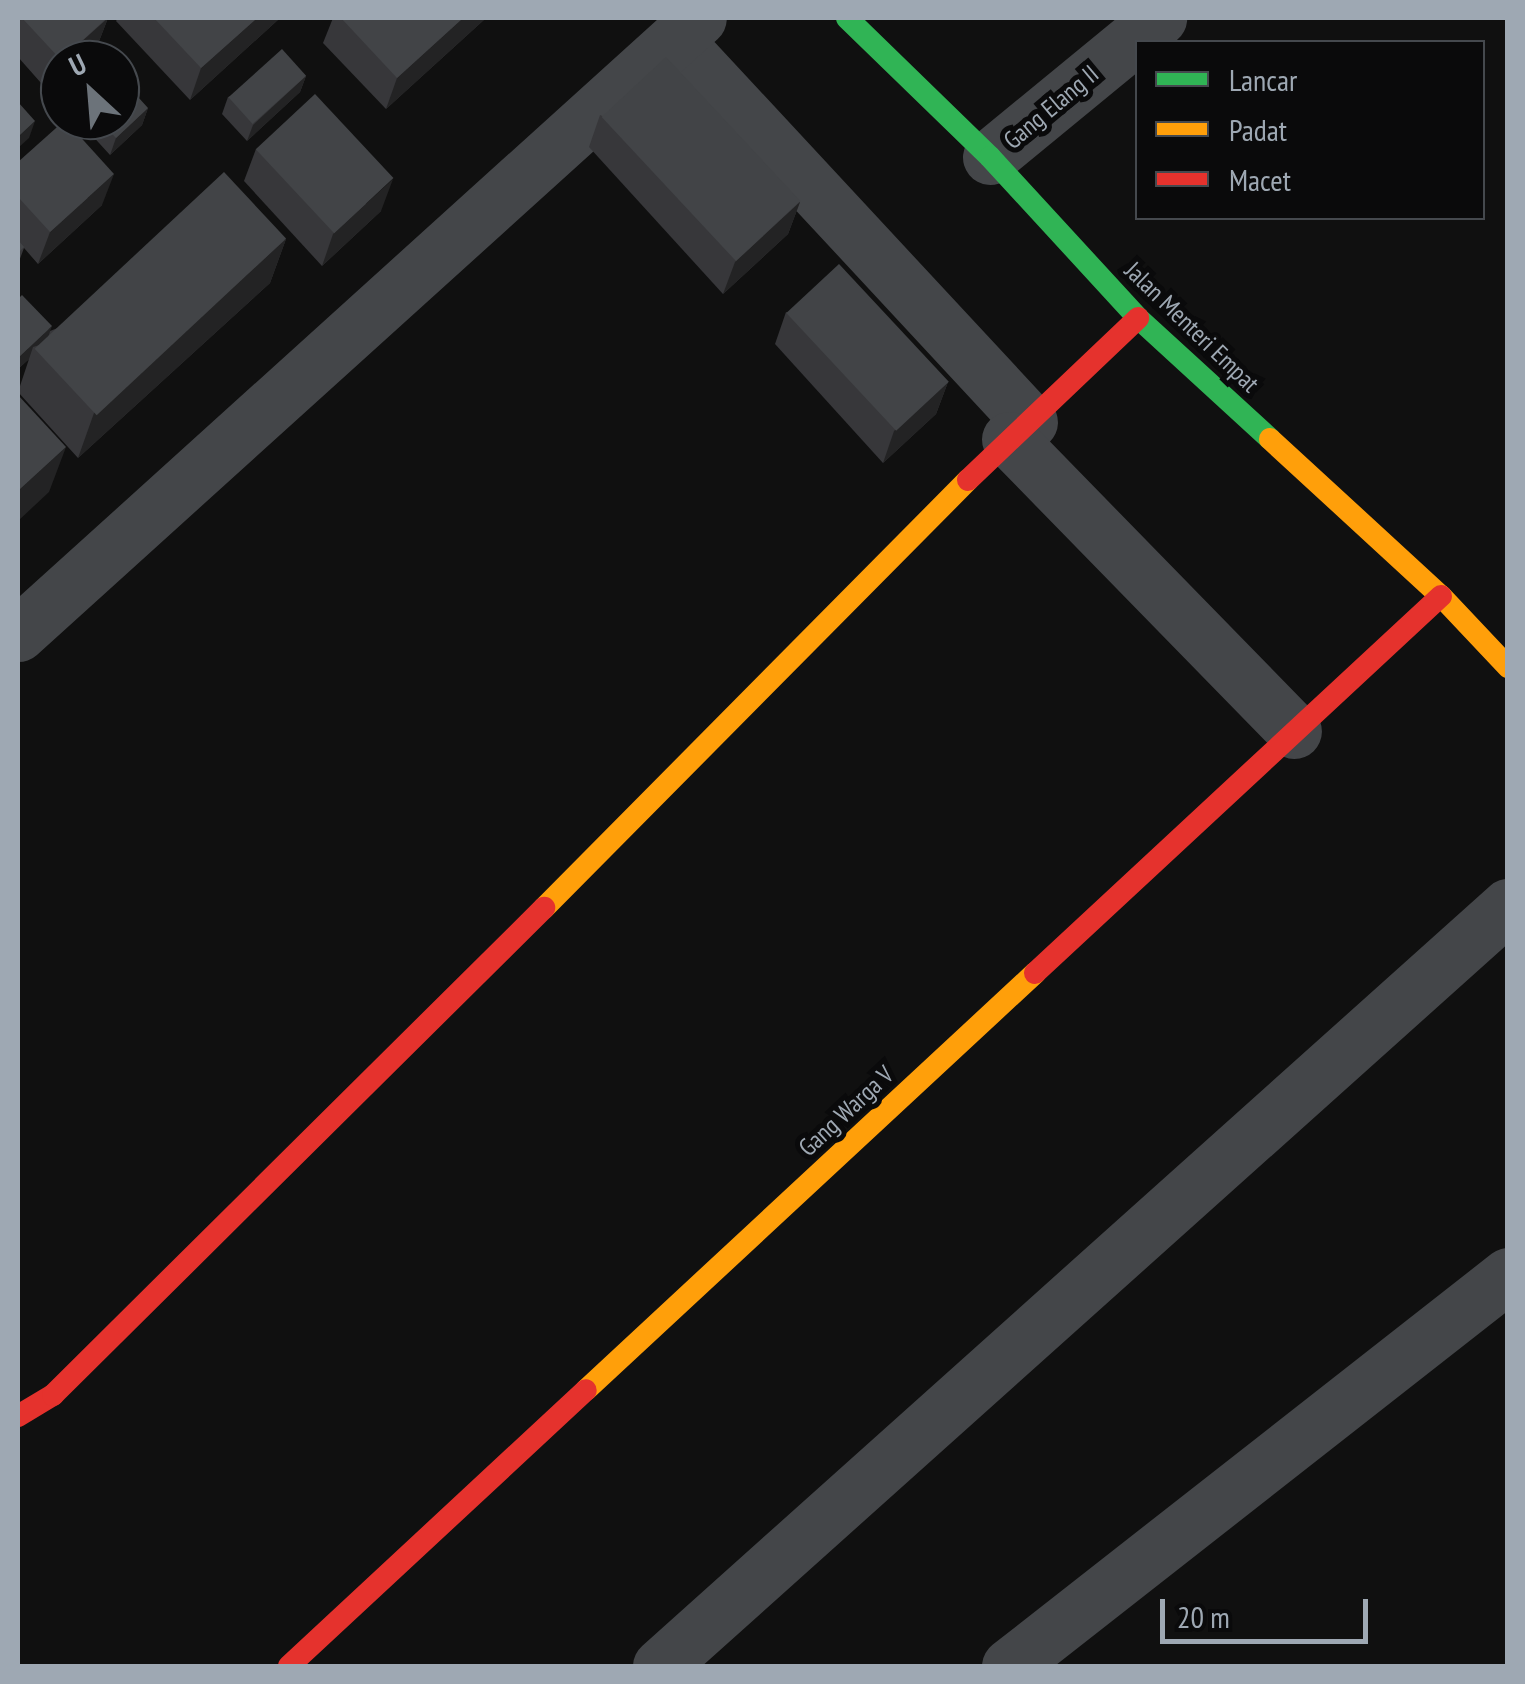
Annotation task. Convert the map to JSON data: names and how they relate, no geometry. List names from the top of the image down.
{
  "streets": {
    "street": ["Gang Elang II", "Jalan Menteri Empat", "Gang Warga V"]
  },
  "crossings": [
    ["Gang Elang II", "Jalan Menteri Empat"],
    ["Jalan Menteri Empat", "Gang Warga V"]
  ],
  "legend": ["Lancar", "Padat", "Macet"],
  "scale_bar": "20 m",
  "north": "top left"
}
